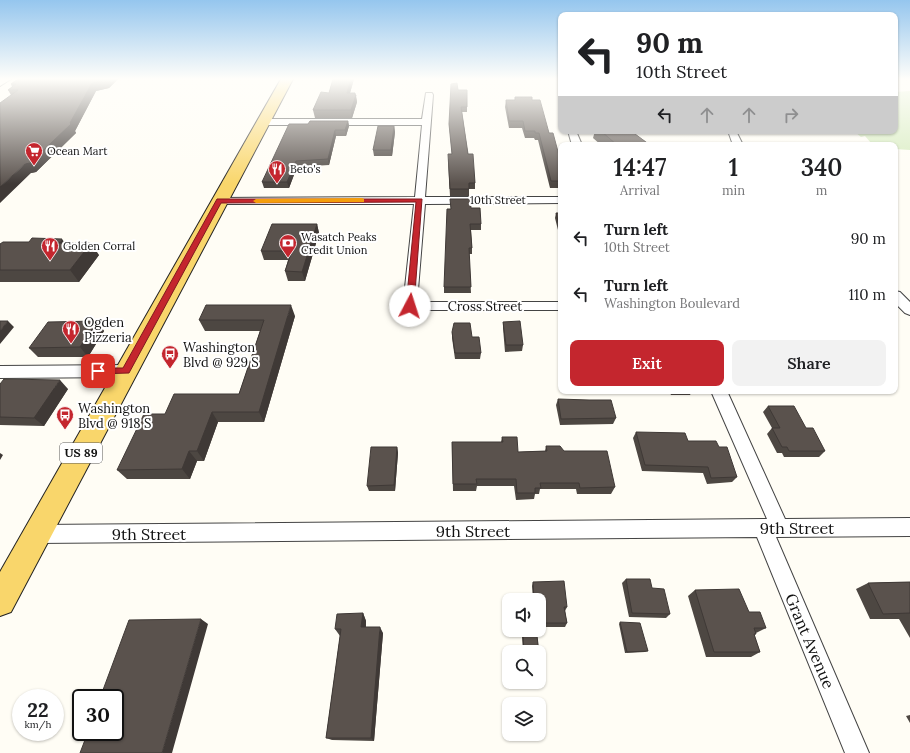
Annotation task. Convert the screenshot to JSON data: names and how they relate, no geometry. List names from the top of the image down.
{
  "streets": {
    "main road": ["US 89"],
    "street": [
      "10th Street",
      "Cross Street",
      "9th Street",
      "Grant Avenue"
    ]
  },
  "crossings": [
    ["10th Street", "Cross Street"],
    ["10th Street", "US 89"],
    ["US 89", "9th Street"],
    ["9th Street", "Grant Avenue"]
  ],
  "places": {
    "supermarket": ["Ocean Mart"],
    "restaurant": ["Beto's", "Golden Corral", "Ogden Pizzeria"],
    "bank": ["Wasatch Peaks Credit Union"],
    "bus stop": ["Washington Blvd @ 929 S", "Washington Blvd @ 918 S"]
  },
  "page": {
    "turn": ["90 m", "10th Street"],
    "eta": [
      "14:47",
      "Arrival",
      "1",
      "min",
      "340",
      "m"
    ],
    "list": [
      {
        "name": "Turn left",
        "note": "10th Street",
        "value": "90 m"
      },
      {
        "name": "Turn left",
        "note": "Washington Boulevard",
        "value": "110 m"
      }
    ],
    "buttons": ["Exit", "Share"],
    "speed": "22 km/h",
    "limit": "30"
  }
}
